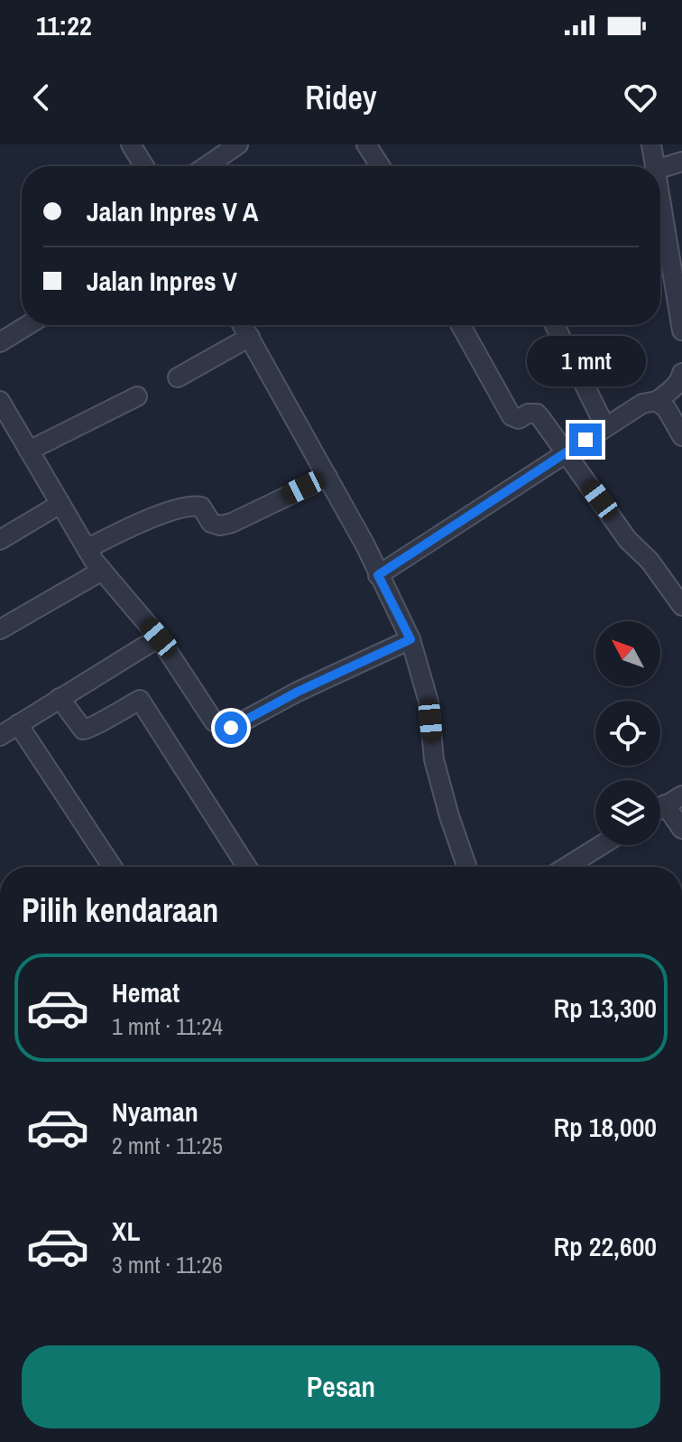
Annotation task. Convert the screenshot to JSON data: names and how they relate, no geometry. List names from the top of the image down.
{
  "north": "top left",
  "page": {
    "status": "11:22",
    "header": "Ridey",
    "banner": ["Jalan Inpres V A", "Jalan Inpres V"],
    "bubble": "1 mnt",
    "heading": "Pilih kendaraan",
    "list": [
      {
        "name": "Hemat",
        "note": "1 mnt · 11:24",
        "value": "Rp 13,300"
      },
      {
        "name": "Nyaman",
        "note": "2 mnt · 11:25",
        "value": "Rp 18,000"
      },
      {
        "name": "XL",
        "note": "3 mnt · 11:26",
        "value": "Rp 22,600"
      }
    ],
    "buttons": "Pesan"
  }
}
